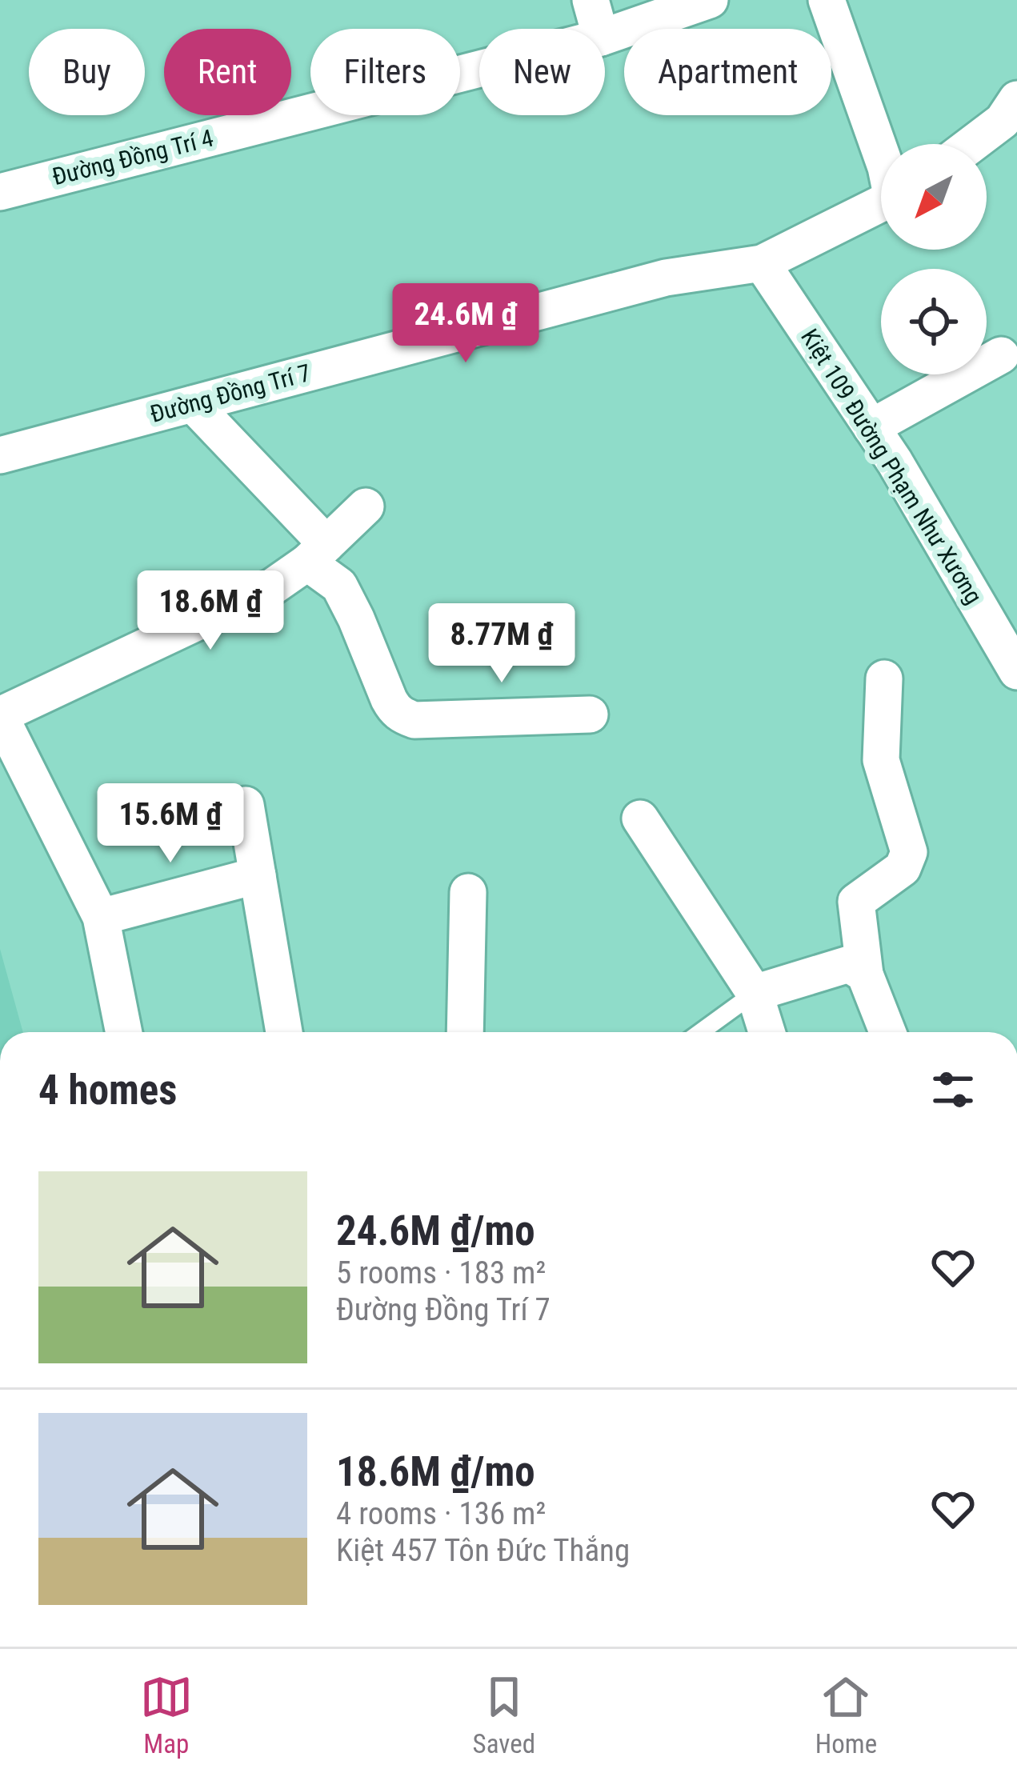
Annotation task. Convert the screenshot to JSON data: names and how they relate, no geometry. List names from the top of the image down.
{
  "streets": {
    "street": ["Đường Đồng Trí 4", "Đường Đồng Trí 7", "Kiệt 109 Đường Phạm Như Xương"]
  },
  "crossings": [
    ["Đường Đồng Trí 7", "Kiệt 109 Đường Phạm Như Xương"]
  ],
  "north": "bottom left",
  "page": {
    "chip": [
      "Buy",
      "Rent",
      "Filters",
      "New",
      "Apartment"
    ],
    "price": [
      "24.6M ₫",
      "18.6M ₫",
      "8.77M ₫",
      "15.6M ₫"
    ],
    "heading": "4 homes",
    "list": [
      {
        "name": "24.6M ₫/mo",
        "note": "5 rooms · 183 m² · Đường Đồng Trí 7"
      },
      {
        "name": "18.6M ₫/mo",
        "note": "4 rooms · 136 m² · Kiệt 457 Tôn Đức Thắng"
      }
    ],
    "tabs": ["Map", "Saved", "Home"]
  }
}
